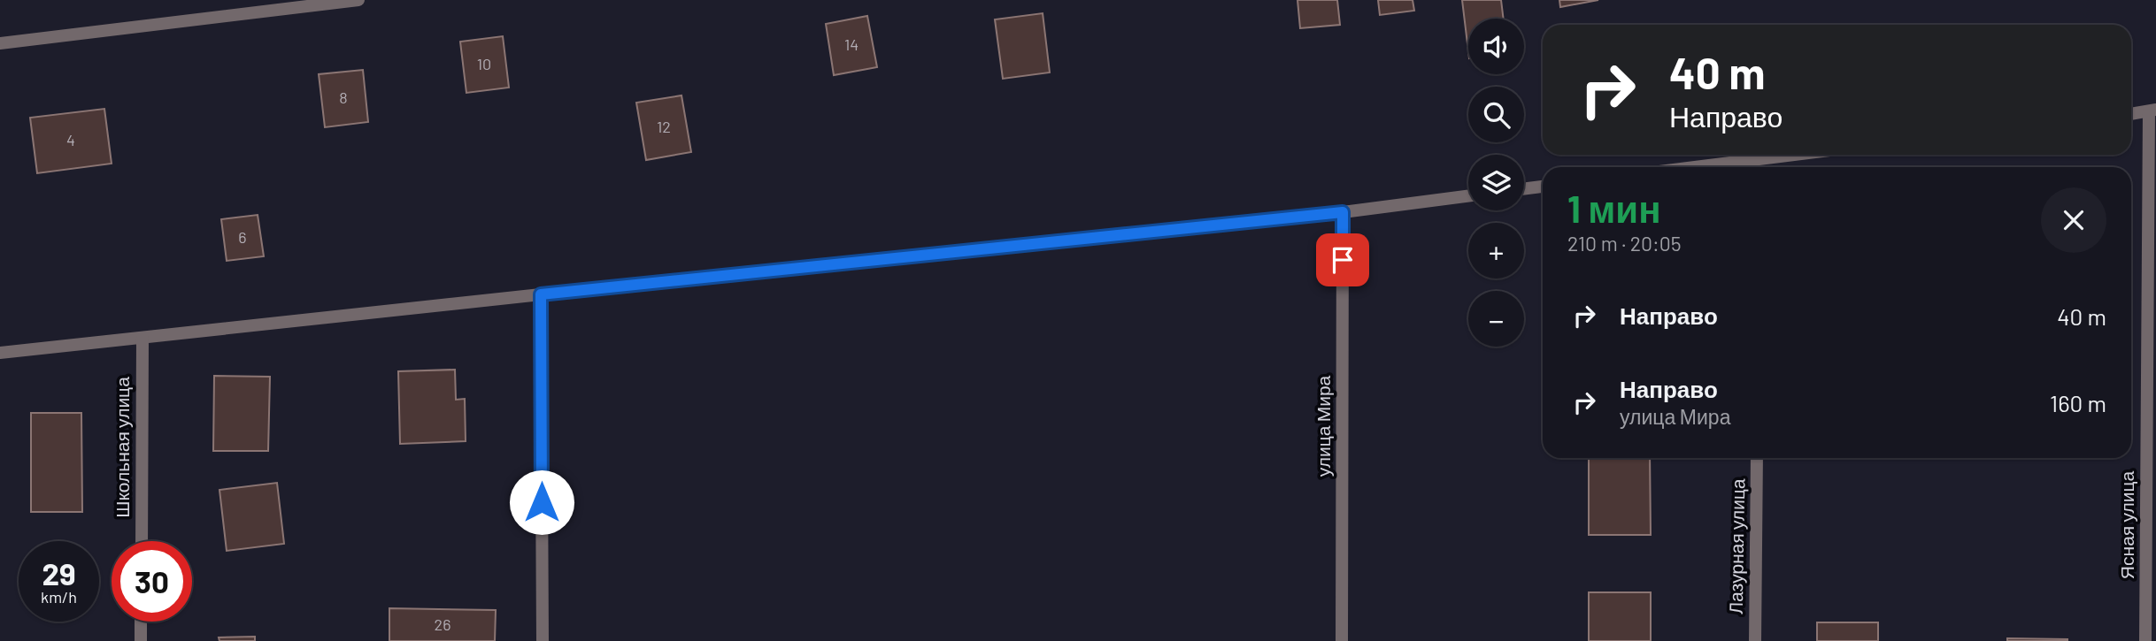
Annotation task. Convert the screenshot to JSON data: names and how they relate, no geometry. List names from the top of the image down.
{
  "streets": {
    "street": [
      "улица Мира",
      "Школьная улица",
      "Ясная улица",
      "Лазурная улица"
    ]
  },
  "house_numbers": [
    "14",
    "10",
    "8",
    "12",
    "4",
    "6",
    "26"
  ],
  "page": {
    "map_buttons": ["+", "−"],
    "turn": ["40 m", "Направо"],
    "heading": ["1 мин", "210 m · 20:05"],
    "list": [
      {
        "name": "Направо",
        "value": "40 m"
      },
      {
        "name": "Направо",
        "note": "улица Мира",
        "value": "160 m"
      }
    ],
    "speed": "29 km/h",
    "limit": "30"
  }
}
